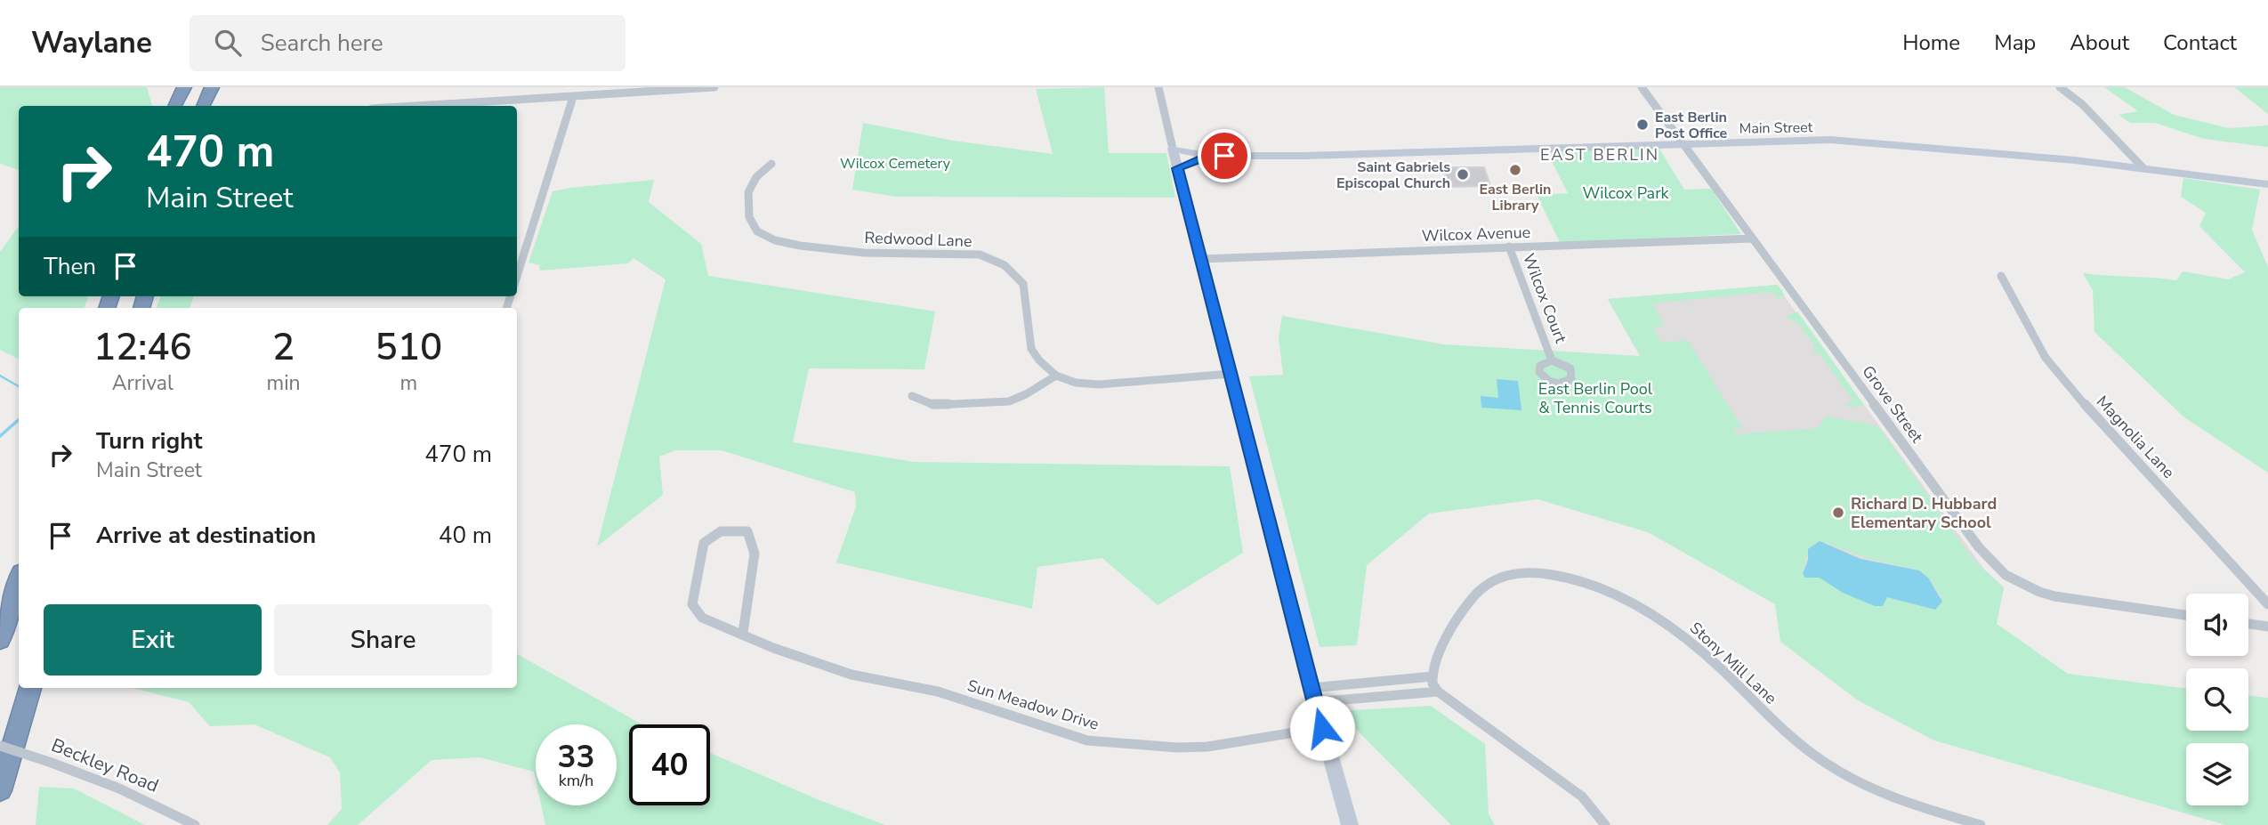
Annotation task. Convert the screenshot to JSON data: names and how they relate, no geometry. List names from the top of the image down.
{
  "streets": {
    "street": [
      "Main Street",
      "Wilcox Avenue",
      "Redwood Lane",
      "Wilcox Court",
      "Grove Street",
      "Magnolia Lane",
      "Stony Mill Lane",
      "Sun Meadow Drive",
      "Beckley Road"
    ]
  },
  "crossings": [
    ["Main Street", "Grove Street"],
    ["Wilcox Avenue", "Wilcox Court"],
    ["Wilcox Avenue", "Grove Street"]
  ],
  "districts": ["EAST BERLIN"],
  "parks": ["Wilcox Cemetery", "Wilcox Park", "East Berlin Pool & Tennis Courts"],
  "places": [
    "East Berlin Post Office",
    "East Berlin Library",
    "Saint Gabriels Episcopal Church",
    "Richard D. Hubbard Elementary School"
  ],
  "page": {
    "header": "Waylane",
    "search": "Search here",
    "nav": [
      "Home",
      "Map",
      "About",
      "Contact"
    ],
    "turn": ["470 m", "Main Street"],
    "then": "Then",
    "eta": [
      "12:46",
      "Arrival",
      "2",
      "min",
      "510",
      "m"
    ],
    "list": [
      {
        "name": "Turn right",
        "note": "Main Street",
        "value": "470 m"
      },
      {
        "name": "Arrive at destination",
        "value": "40 m"
      }
    ],
    "buttons": ["Exit", "Share"],
    "speed": "33 km/h",
    "limit": "40"
  }
}
